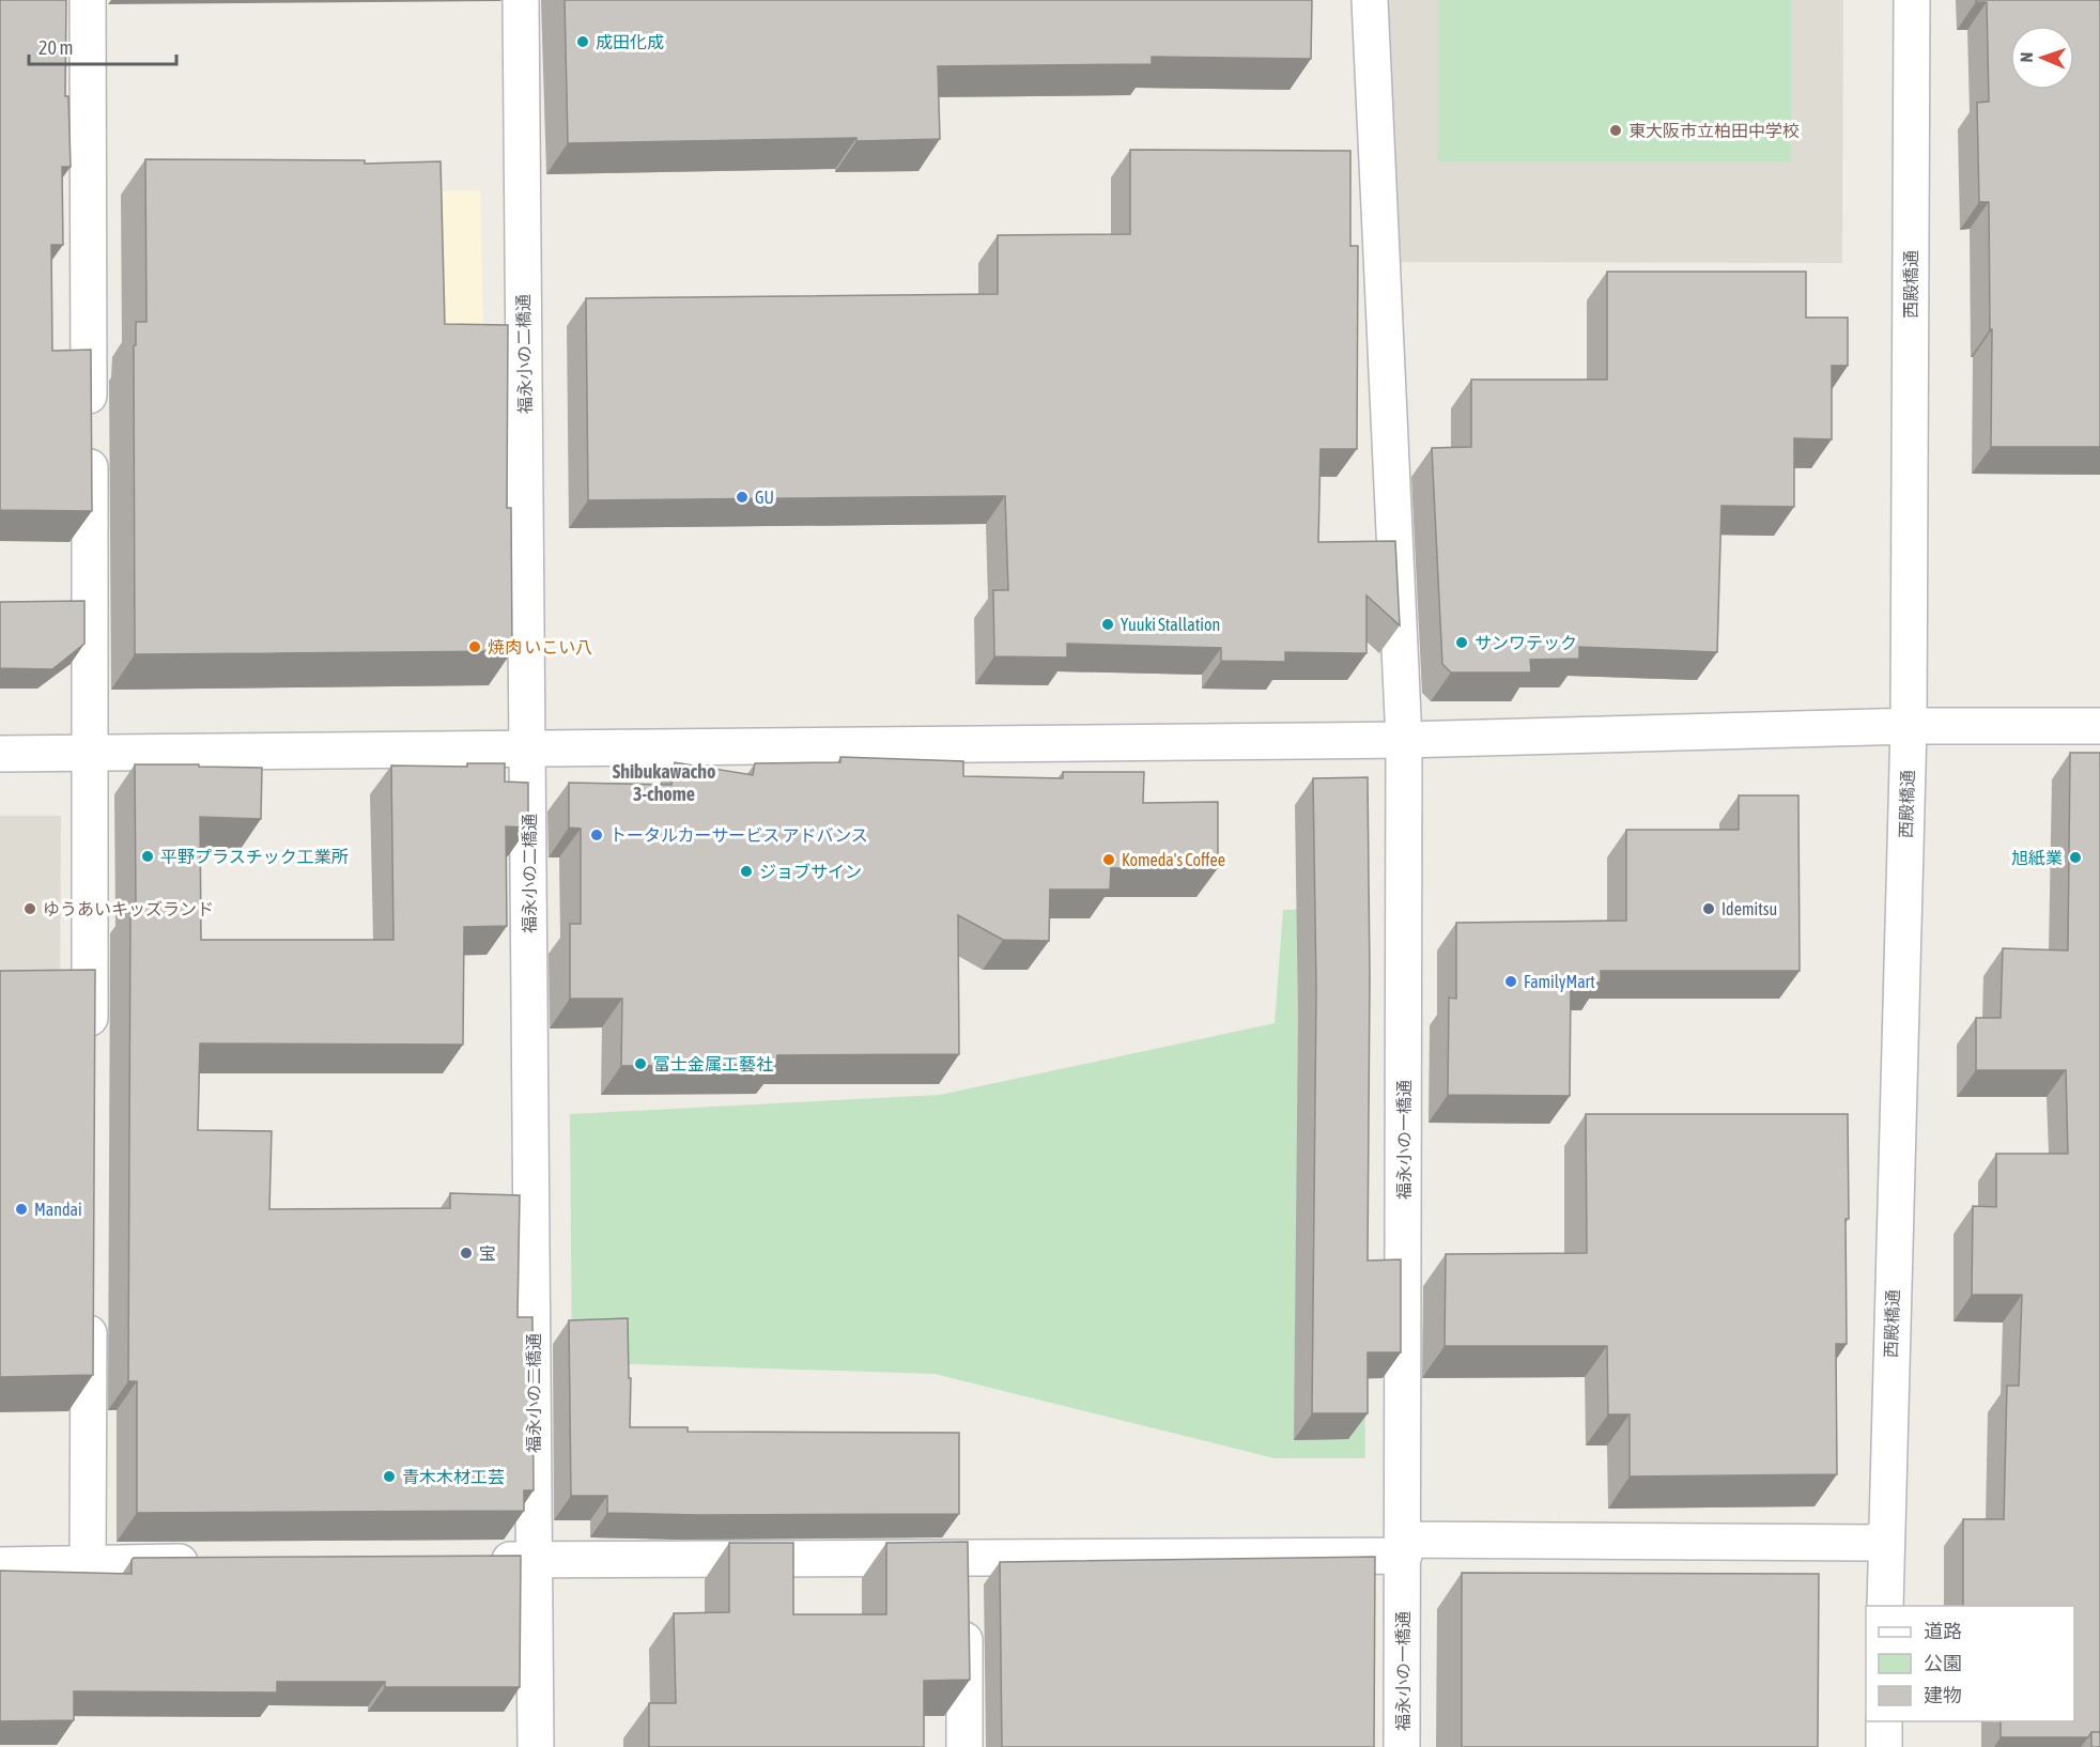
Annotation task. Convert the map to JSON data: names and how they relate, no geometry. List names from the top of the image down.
{
  "streets": {
    "street": ["西殿橋通", "福永小の二橋通", "福永小の一橋通"]
  },
  "districts": ["Shibukawacho 3-chome"],
  "places": [
    "成田化成",
    "東大阪市立柏田中学校",
    "GU",
    "Yuuki Stallation",
    "サンワテック",
    "焼肉 いこい八",
    "トータルカーサービス アドバンス",
    "平野プラスチック工業所",
    "旭紙業",
    "Komeda's Coffee",
    "ジョブサイン",
    "ゆうあいキッズランド",
    "Idemitsu",
    "FamilyMart",
    "富士金属工藝社",
    "Mandai",
    "宝",
    "青木木材工芸"
  ],
  "legend": ["道路", "公園", "建物"],
  "scale_bar": "20 m",
  "north": "left"
}
